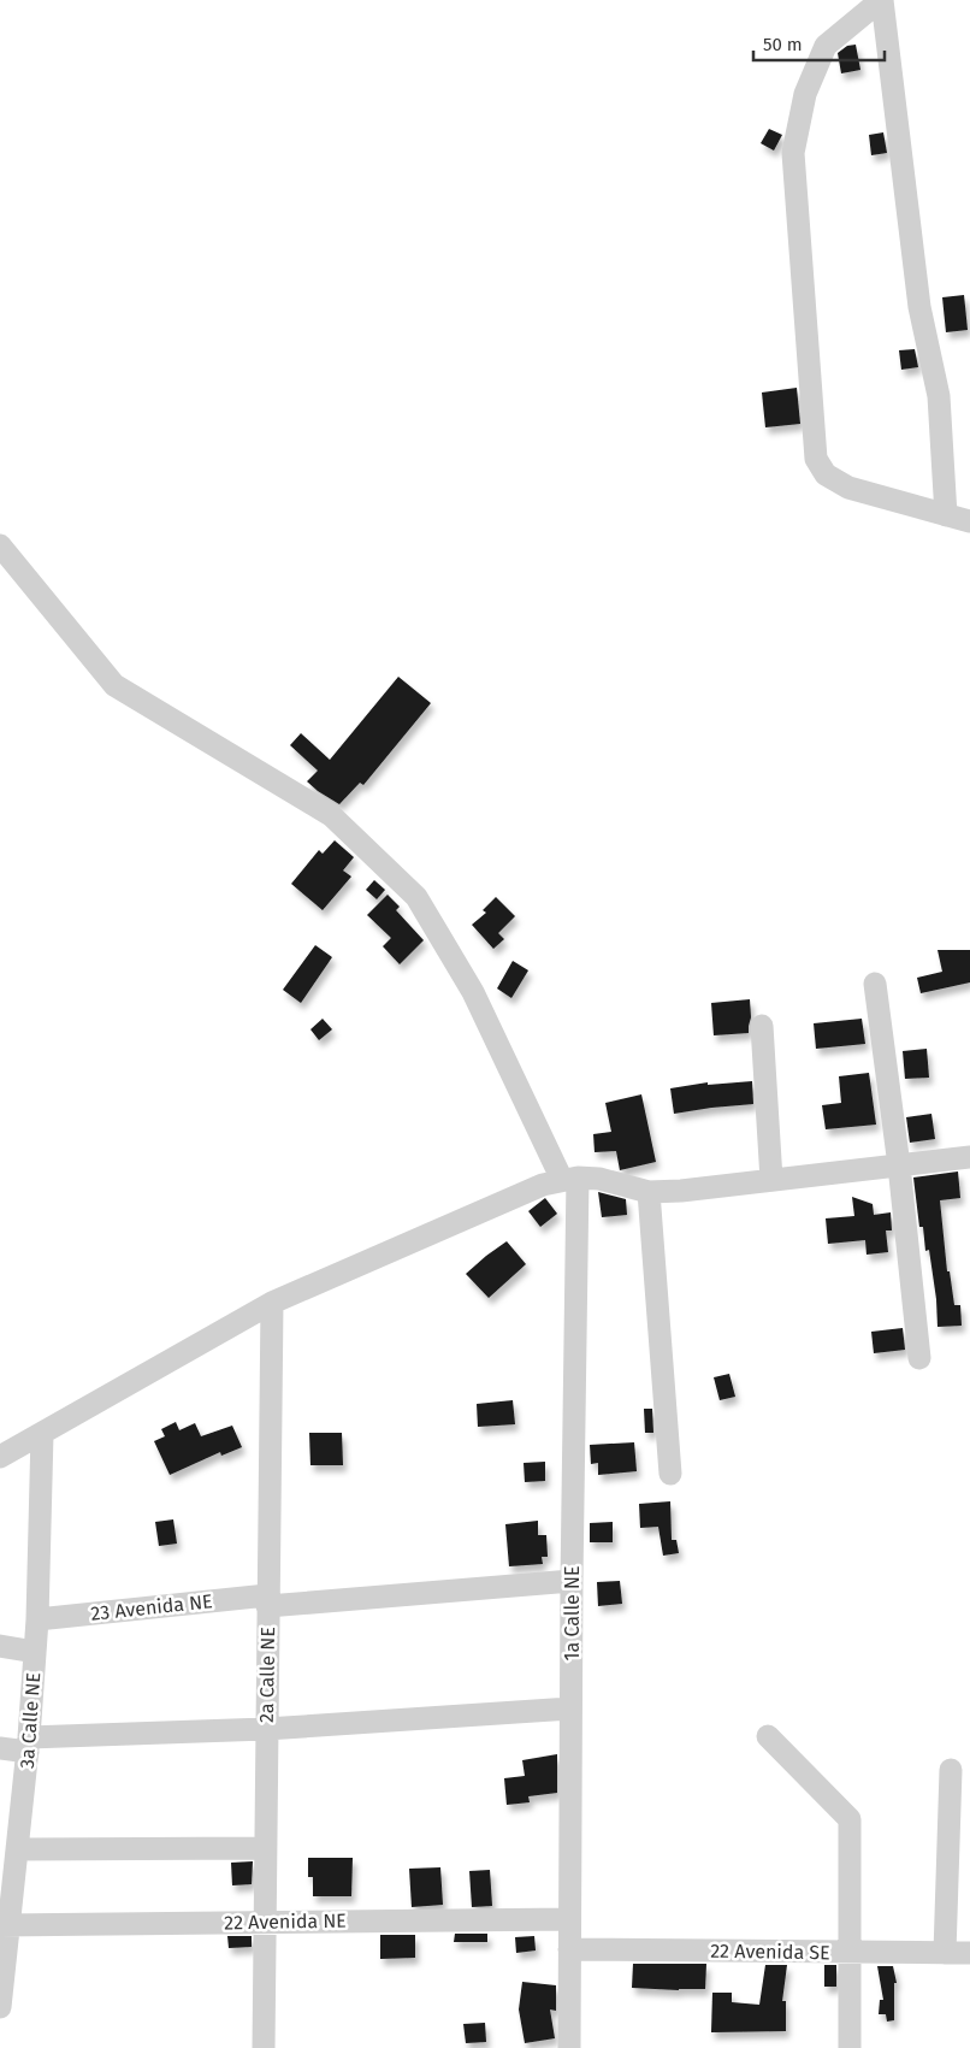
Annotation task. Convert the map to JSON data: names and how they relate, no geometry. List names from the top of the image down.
{
  "streets": {
    "street": [
      "23 Avenida NE",
      "1a Calle NE",
      "2a Calle NE",
      "3a Calle NE",
      "22 Avenida NE",
      "22 Avenida SE"
    ]
  },
  "crossings": [
    ["23 Avenida NE", "1a Calle NE"],
    ["23 Avenida NE", "2a Calle NE"],
    ["23 Avenida NE", "3a Calle NE"],
    ["1a Calle NE", "22 Avenida NE"],
    ["1a Calle NE", "22 Avenida SE"],
    ["2a Calle NE", "22 Avenida NE"],
    ["3a Calle NE", "22 Avenida NE"]
  ],
  "scale_bar": "50 m"
}
